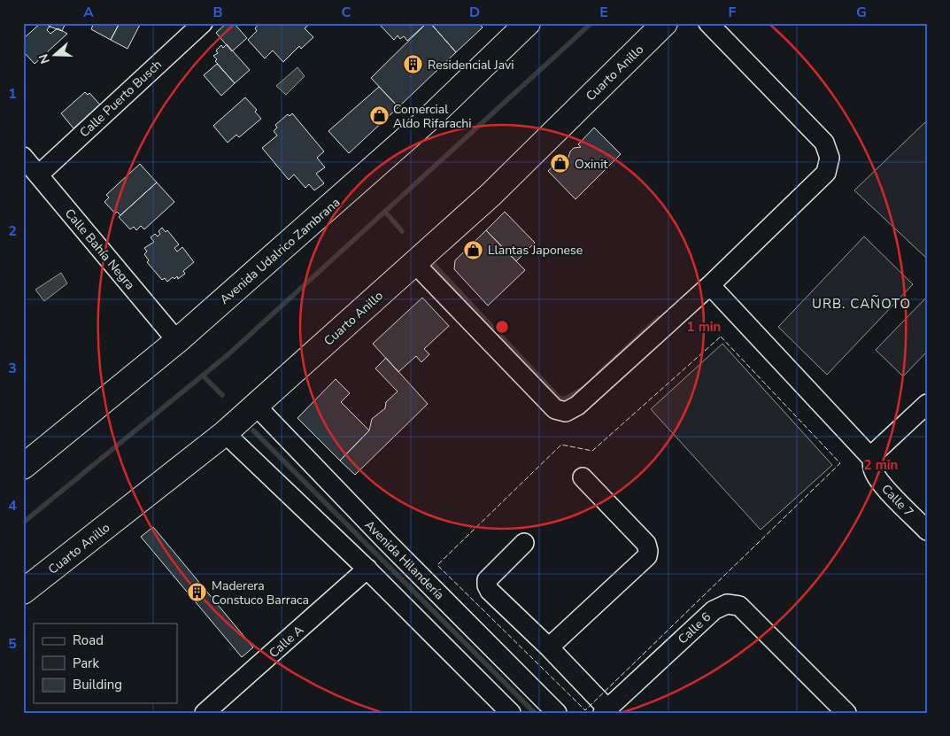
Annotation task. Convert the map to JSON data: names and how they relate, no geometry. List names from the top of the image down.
{
  "streets": {
    "highway": ["Cuarto Anillo", "Avenida Udalrico Zambrana"],
    "street": [
      "Calle Puerto Busch",
      "Calle Bahía Negra",
      "Calle 7",
      "Avenida Hilandería",
      "Calle 6",
      "Calle A"
    ]
  },
  "crossings": [
    ["Cuarto Anillo", "Avenida Hilandería"],
    ["Calle Puerto Busch", "Calle Bahía Negra"],
    ["Calle Bahía Negra", "Avenida Udalrico Zambrana"]
  ],
  "districts": ["URB. CAÑOTO"],
  "places": {
    "building": ["Residencial Javi", "Maderera Constuco Barraca"],
    "shop": ["Comercial Aldo Rifarachi", "Oxinit", "Llantas Japonese"]
  },
  "legend": ["Road", "Park", "Building"],
  "north": "left",
  "grid": {
    "columns": [
      "A",
      "B",
      "C",
      "D",
      "E",
      "F",
      "G"
    ],
    "rows": [
      "1",
      "2",
      "3",
      "4",
      "5"
    ]
  },
  "rings": ["1 min", "2 min"]
}
